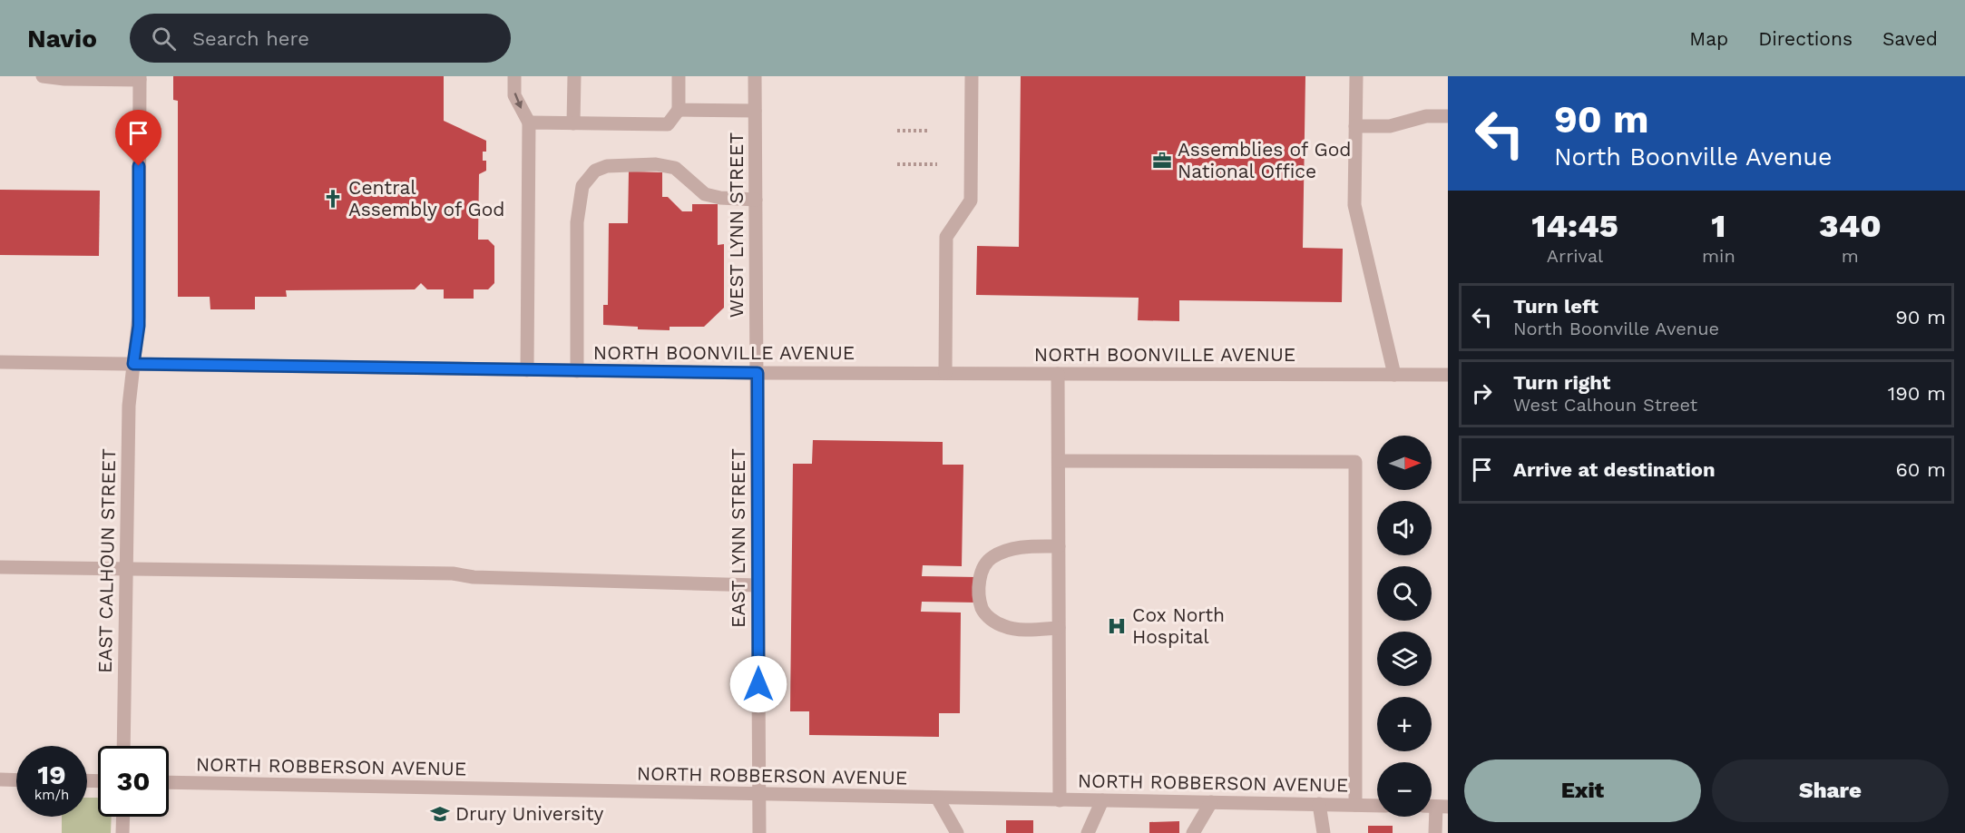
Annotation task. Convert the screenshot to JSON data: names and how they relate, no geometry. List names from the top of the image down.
{
  "streets": {
    "street": [
      "WEST LYNN STREET",
      "NORTH BOONVILLE AVENUE",
      "EAST LYNN STREET",
      "EAST CALHOUN STREET",
      "NORTH ROBBERSON AVENUE"
    ]
  },
  "crossings": [
    ["WEST LYNN STREET", "NORTH BOONVILLE AVENUE"],
    ["WEST LYNN STREET", "EAST LYNN STREET"],
    ["NORTH BOONVILLE AVENUE", "EAST LYNN STREET"],
    ["NORTH BOONVILLE AVENUE", "EAST CALHOUN STREET"],
    ["EAST LYNN STREET", "NORTH ROBBERSON AVENUE"]
  ],
  "places": {
    "office": ["Assemblies of God National Office"],
    "church": ["Central Assembly of God"],
    "hospital": ["Cox North Hospital"],
    "school or university": ["Drury University"]
  },
  "north": "right",
  "page": {
    "header": "Navio",
    "search": "Search here",
    "nav": ["Map", "Directions", "Saved"],
    "turn": ["90 m", "North Boonville Avenue"],
    "eta": [
      "14:45",
      "Arrival",
      "1",
      "min",
      "340",
      "m"
    ],
    "list": [
      {
        "name": "Turn left",
        "note": "North Boonville Avenue",
        "value": "90 m"
      },
      {
        "name": "Turn right",
        "note": "West Calhoun Street",
        "value": "190 m"
      },
      {
        "name": "Arrive at destination",
        "value": "60 m"
      }
    ],
    "map_buttons": ["+", "−"],
    "speed": "19 km/h",
    "limit": "30",
    "buttons": ["Exit", "Share"]
  }
}
